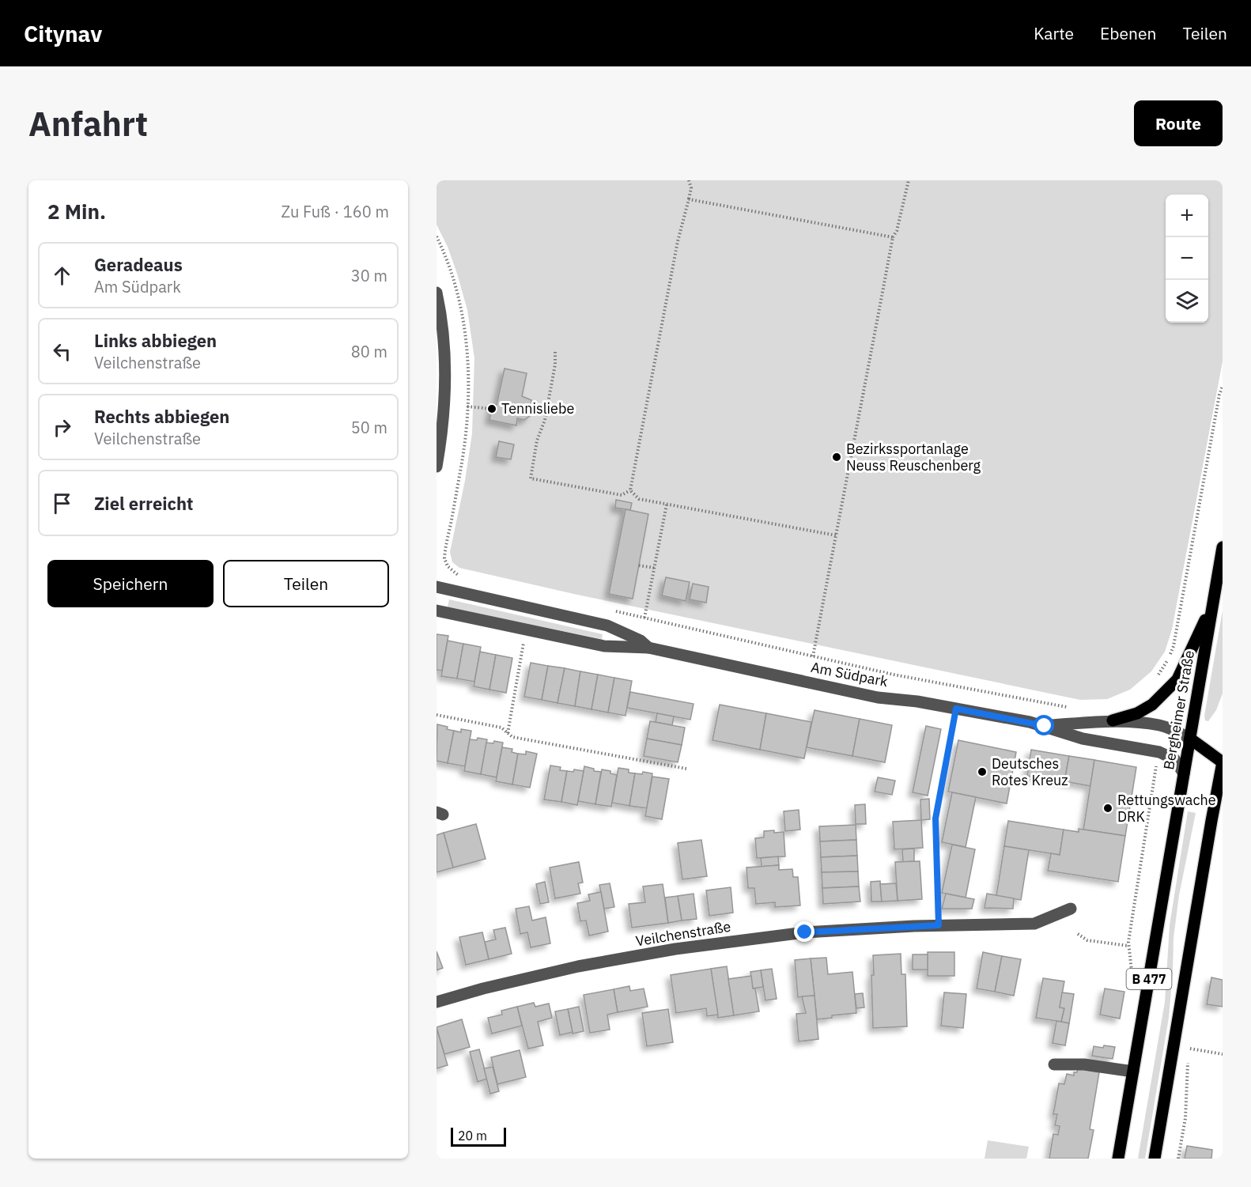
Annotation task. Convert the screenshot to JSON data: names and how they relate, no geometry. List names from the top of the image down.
{
  "streets": {
    "main road": ["Bergheimer Straße", "B 477"],
    "street": ["Am Südpark", "Veilchenstraße"]
  },
  "crossings": [
    ["Am Südpark", "Bergheimer Straße"]
  ],
  "places": [
    "Tennisliebe",
    "Bezirkssportanlage Neuss Reuschenberg",
    "Deutsches Rotes Kreuz",
    "Rettungswache DRK"
  ],
  "scale_bar": "20 m",
  "page": {
    "header": "Citynav",
    "nav": ["Karte", "Ebenen", "Teilen"],
    "buttons": [
      "Route",
      ["Speichern", "Teilen"]
    ],
    "title": "Anfahrt",
    "heading": ["2 Min.", "Zu Fuß · 160 m"],
    "map_buttons": ["+", "−"],
    "list": [
      ["Geradeaus", "Am Südpark", "30 m"],
      ["Links abbiegen", "Veilchenstraße", "80 m"],
      ["Rechts abbiegen", "Veilchenstraße", "50 m"],
      "Ziel erreicht"
    ],
    "scale": "20 m"
  }
}
